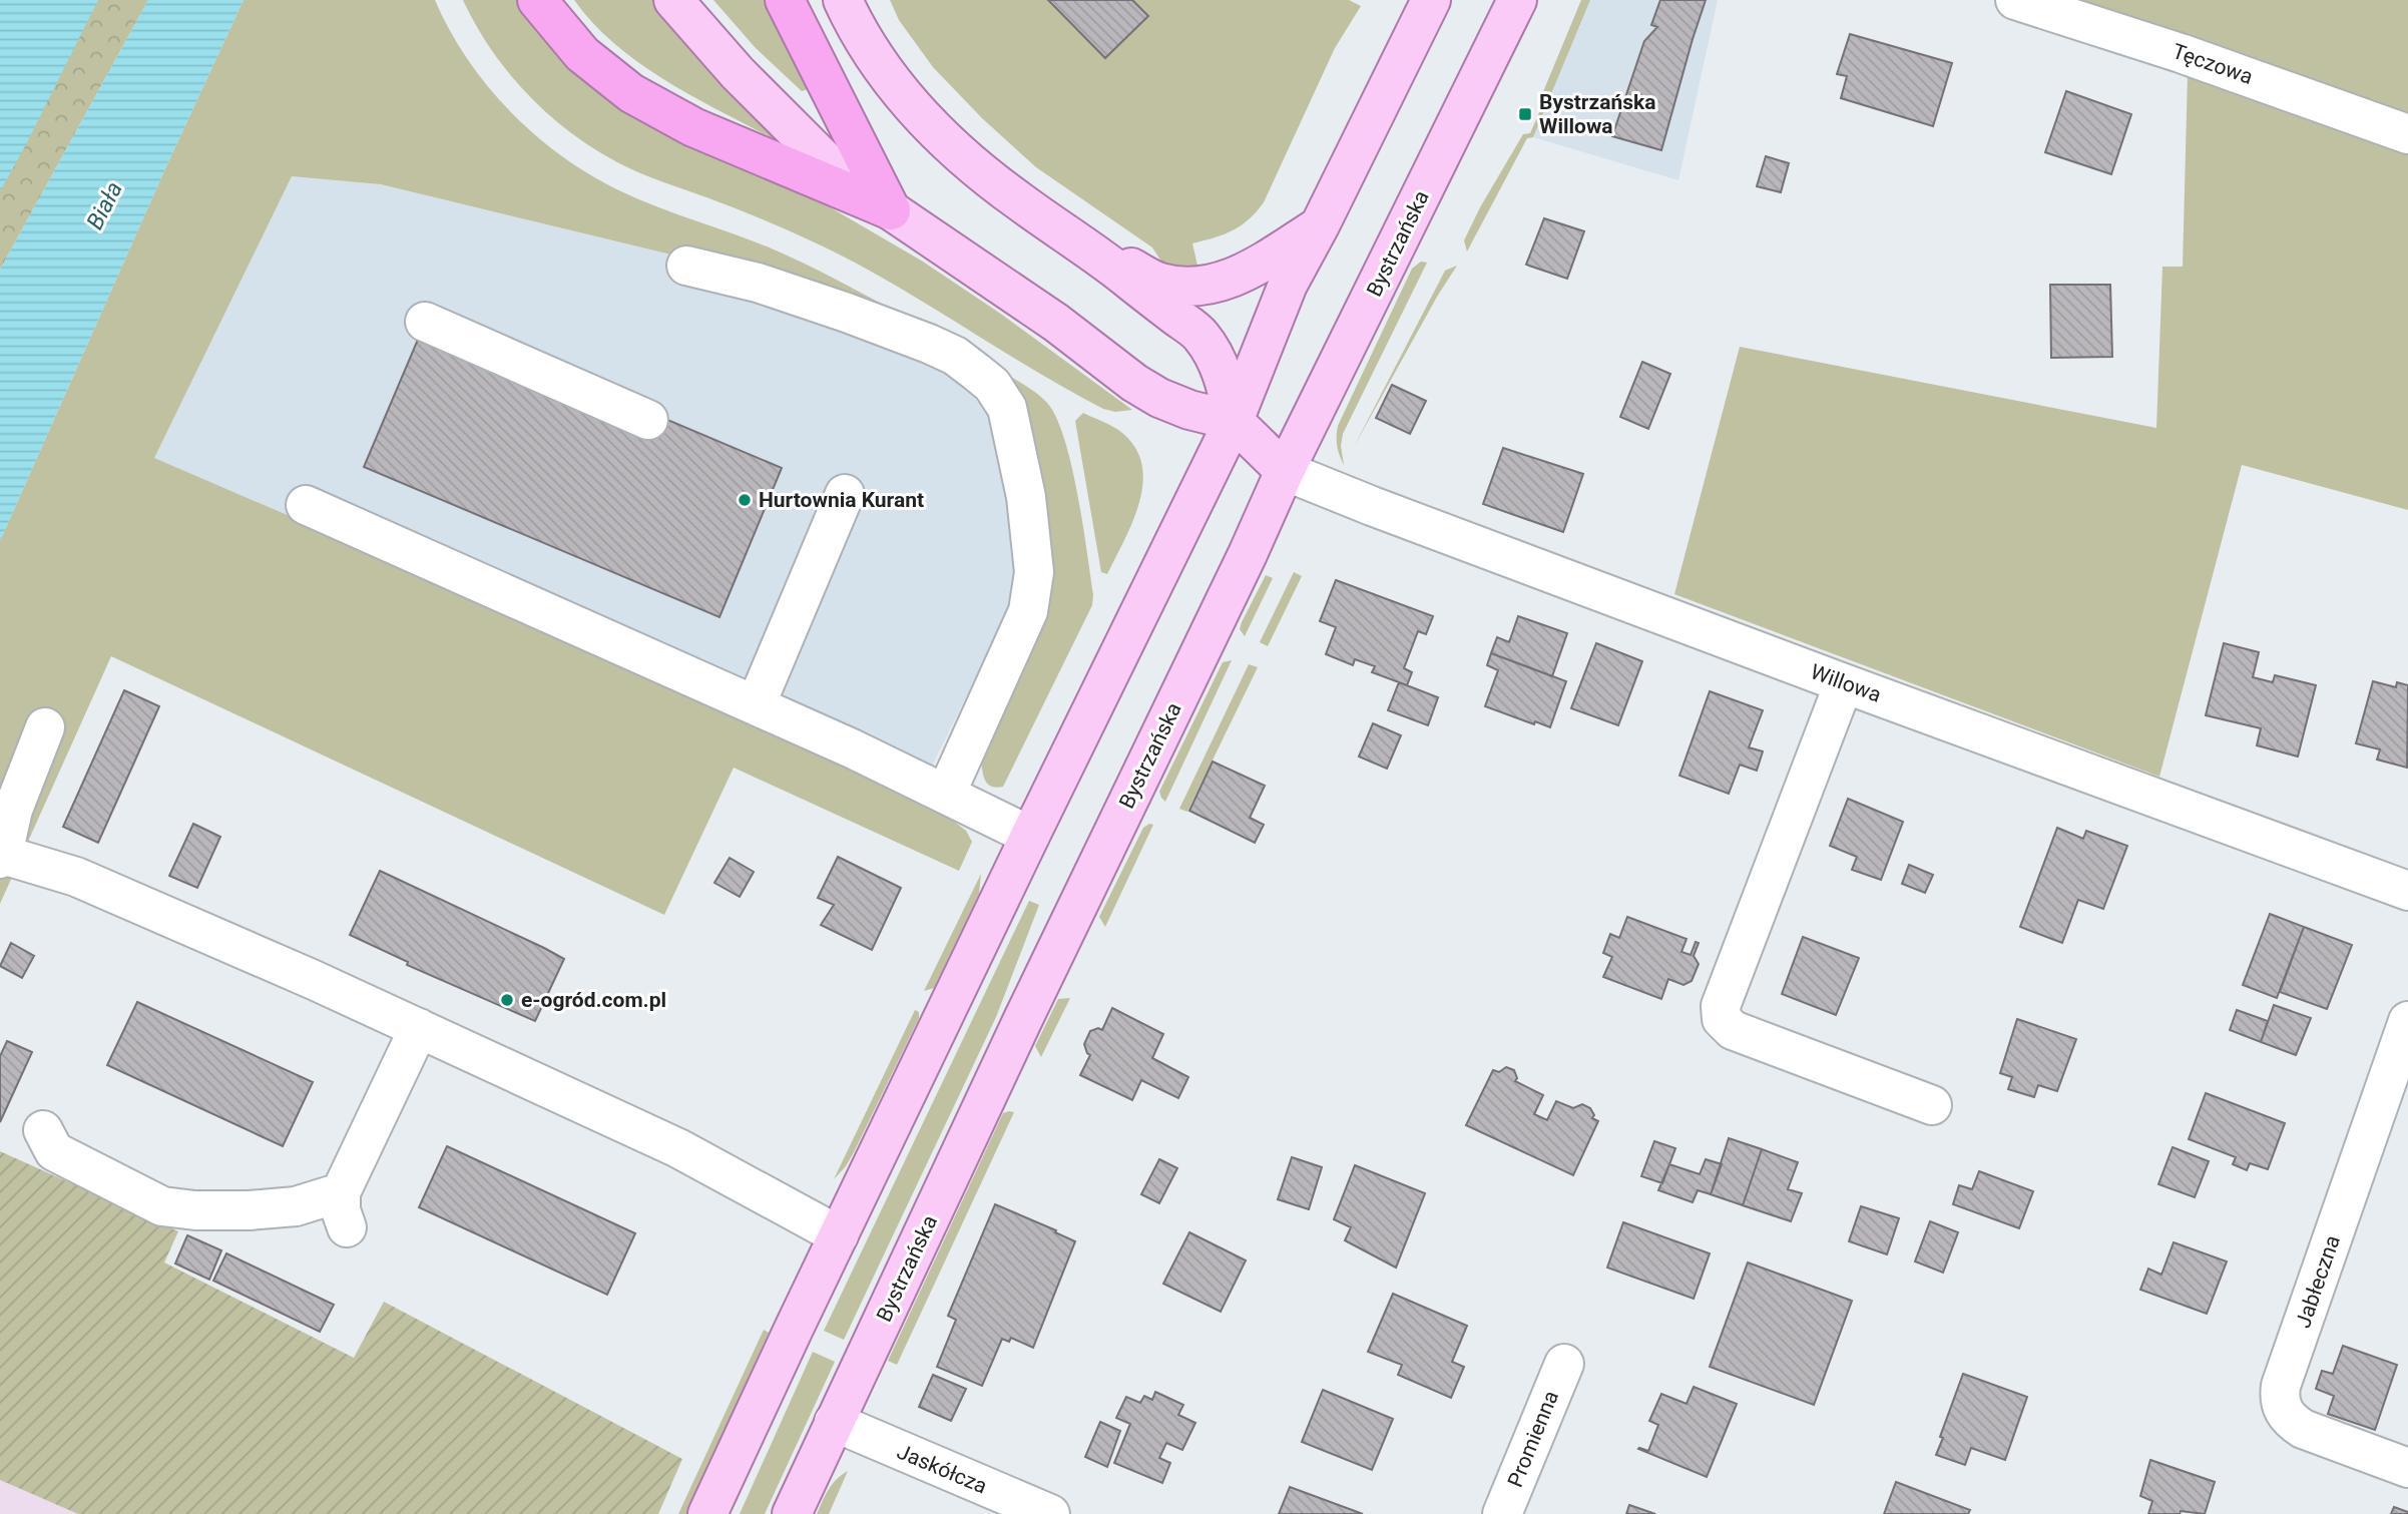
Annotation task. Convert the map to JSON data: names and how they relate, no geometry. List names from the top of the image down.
{
  "streets": {
    "main road": ["Bystrzańska"],
    "street": [
      "Tęczowa",
      "Willowa",
      "Jabłeczna",
      "Promienna",
      "Jaskółcza"
    ]
  },
  "crossings": [
    ["Bystrzańska", "Willowa"],
    ["Bystrzańska", "Jaskółcza"]
  ],
  "water": ["Biała"],
  "places": {
    "transit": ["Bystrzańska Willowa"],
    "other": ["Hurtownia Kurant", "e-ogród.com.pl"]
  }
}
